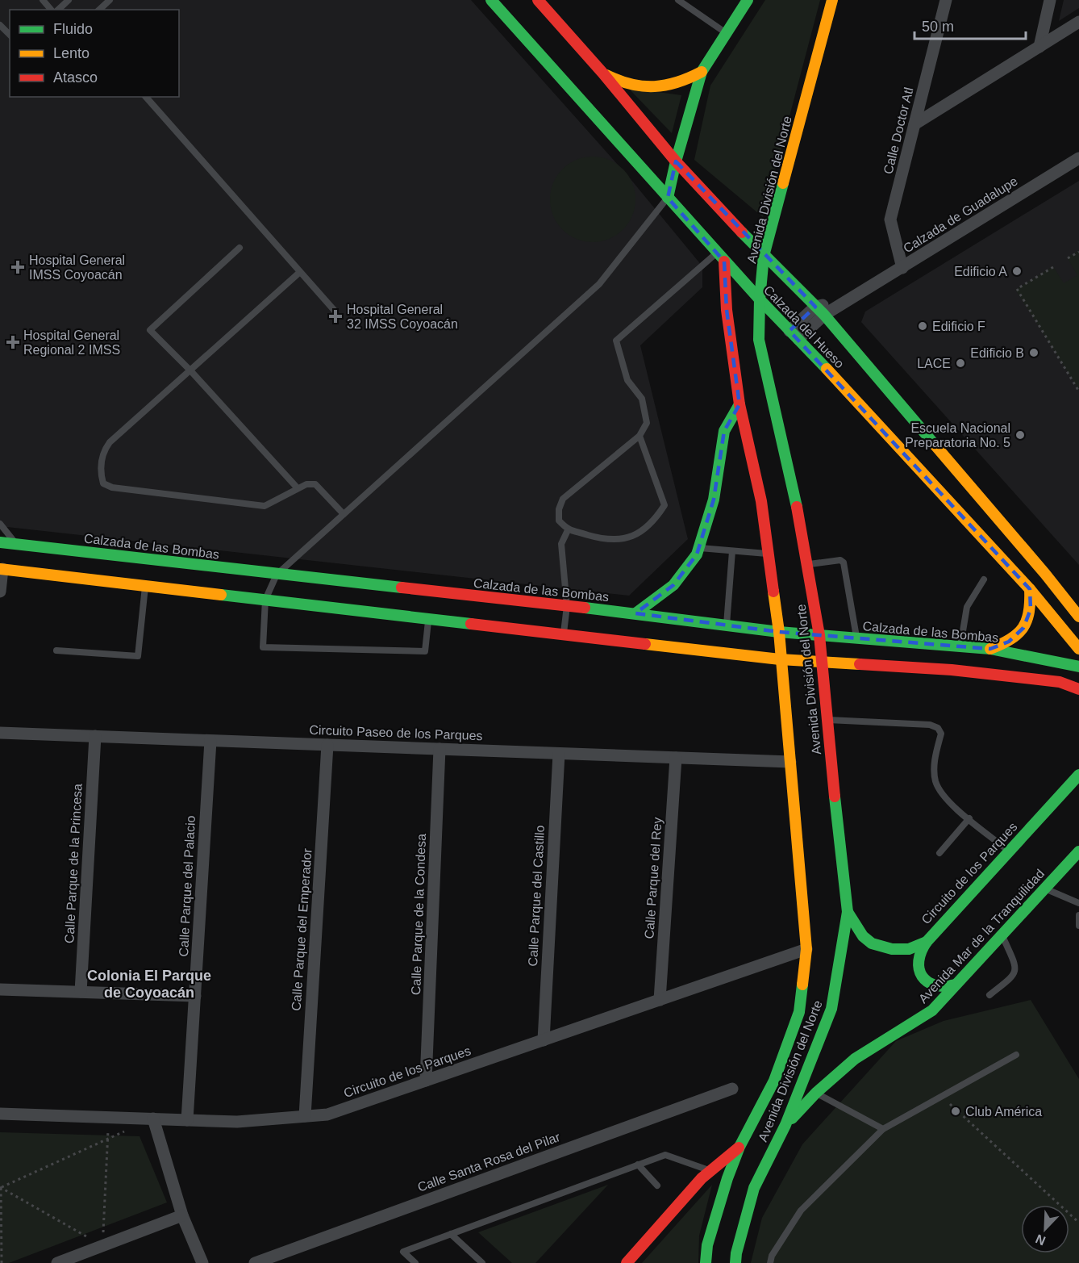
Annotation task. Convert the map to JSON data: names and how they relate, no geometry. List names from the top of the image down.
{
  "streets": {
    "main road": [
      "Avenida División del Norte",
      "Calzada del Hueso",
      "Calzada de las Bombas",
      "Circuito de los Parques",
      "Avenida Mar de la Tranquilidad"
    ],
    "street": [
      "Calle Doctor Atl",
      "Calzada de Guadalupe",
      "Circuito Paseo de los Parques",
      "Calle Parque de la Princesa",
      "Calle Parque del Rey",
      "Calle Parque del Palacio",
      "Calle Parque del Castillo",
      "Calle Parque de la Condesa",
      "Calle Parque del Emperador",
      "Calle Santa Rosa del Pilar"
    ]
  },
  "crossings": [
    ["Calle Doctor Atl", "Calzada de Guadalupe"],
    ["Avenida División del Norte", "Calzada del Hueso"],
    ["Avenida División del Norte", "Calzada de las Bombas"],
    ["Avenida División del Norte", "Circuito Paseo de los Parques"],
    ["Avenida División del Norte", "Circuito de los Parques"],
    ["Avenida División del Norte", "Avenida Mar de la Tranquilidad"],
    ["Calzada de Guadalupe", "Calzada del Hueso"],
    ["Circuito Paseo de los Parques", "Calle Parque de la Princesa"],
    ["Circuito Paseo de los Parques", "Calle Parque del Rey"],
    ["Circuito Paseo de los Parques", "Calle Parque del Palacio"],
    ["Circuito Paseo de los Parques", "Calle Parque del Castillo"],
    ["Circuito Paseo de los Parques", "Calle Parque de la Condesa"],
    ["Circuito Paseo de los Parques", "Calle Parque del Emperador"],
    ["Circuito de los Parques", "Calle Parque del Rey"],
    ["Circuito de los Parques", "Calle Parque del Palacio"],
    ["Circuito de los Parques", "Calle Parque del Castillo"],
    ["Circuito de los Parques", "Calle Parque de la Condesa"],
    ["Circuito de los Parques", "Calle Parque del Emperador"]
  ],
  "districts": ["Colonia El Parque de Coyoacán"],
  "places": {
    "health": ["Hospital General IMSS Coyoacán", "Hospital General 32 IMSS Coyoacán", "Hospital General Regional 2 IMSS"],
    "other": [
      "Edificio A",
      "Edificio F",
      "Edificio B",
      "LACE",
      "Escuela Nacional Preparatoria No. 5",
      "Club América"
    ]
  },
  "legend": ["Fluido", "Lento", "Atasco"],
  "scale_bar": "50 m",
  "north": "bottom left"
}
